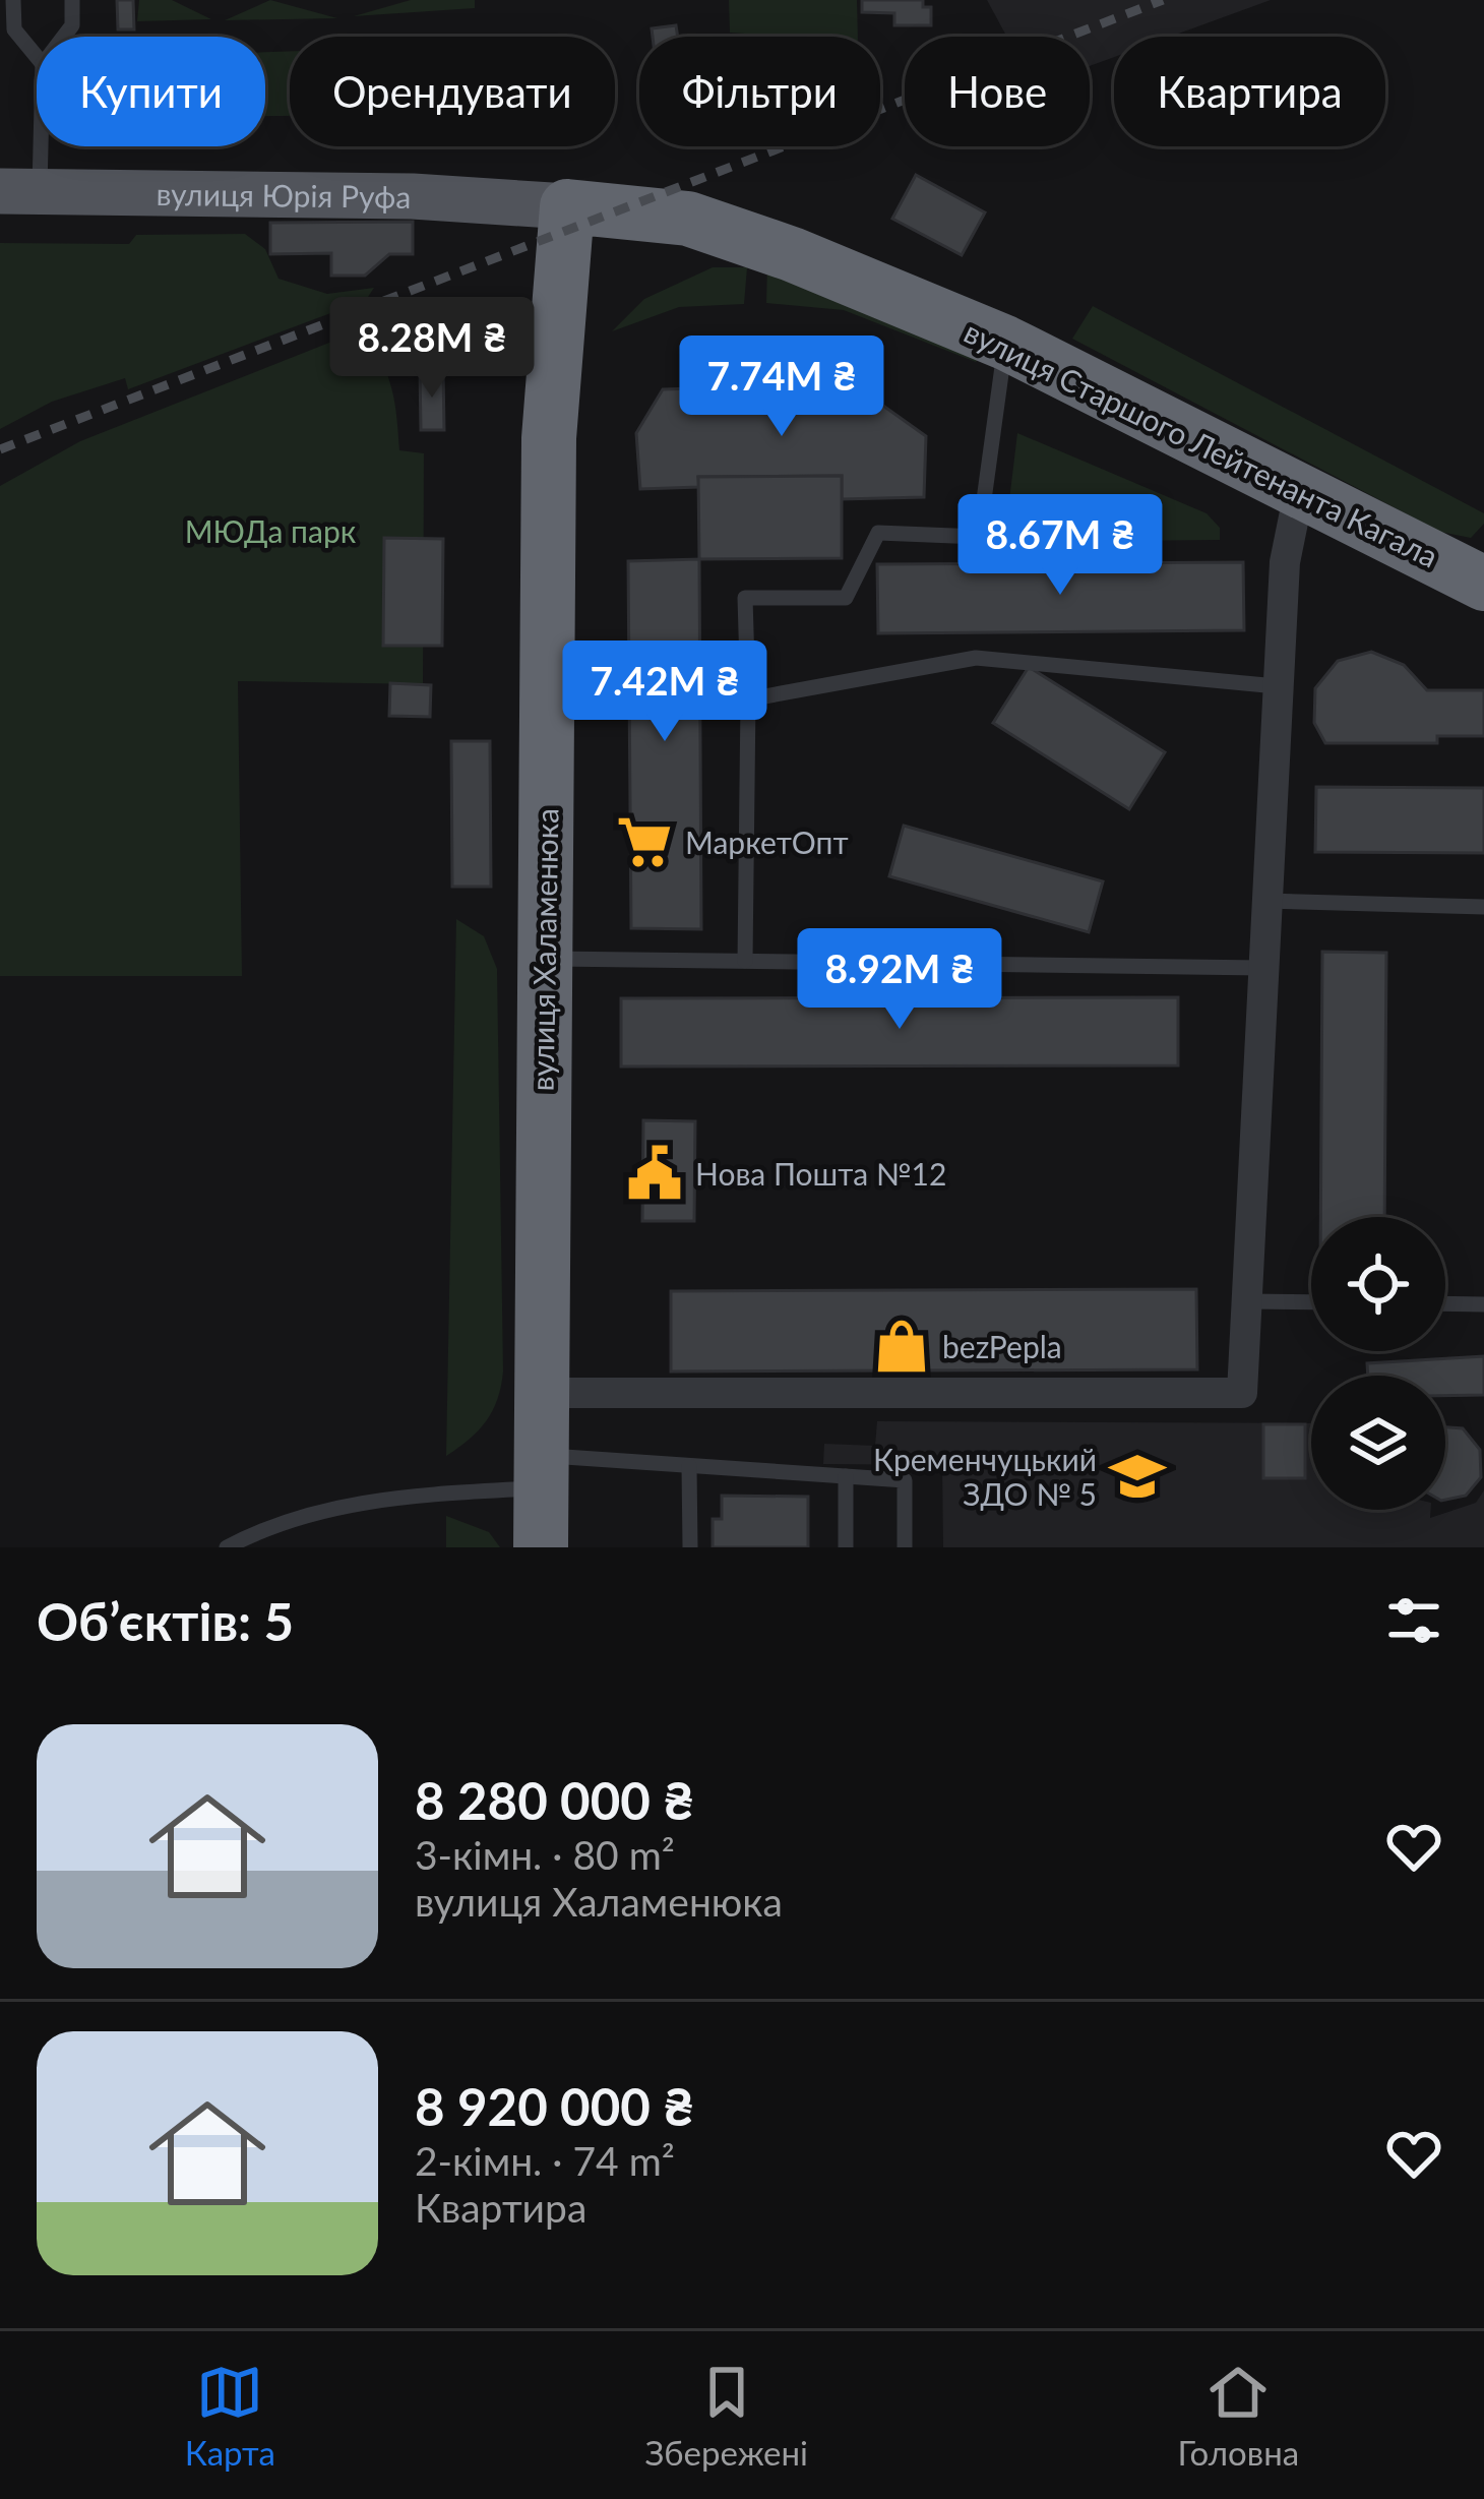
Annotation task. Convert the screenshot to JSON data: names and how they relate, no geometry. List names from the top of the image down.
{
  "streets": {
    "highway": ["вулиця Старшого Лейтенанта Кагала", "вулиця Халаменюка"],
    "main road": ["вулиця Юрія Руфа"]
  },
  "crossings": [
    ["вулиця Юрія Руфа", "вулиця Старшого Лейтенанта Кагала"],
    ["вулиця Юрія Руфа", "вулиця Халаменюка"],
    ["вулиця Старшого Лейтенанта Кагала", "вулиця Халаменюка"]
  ],
  "parks": ["МЮДа парк"],
  "places": {
    "supermarket": ["МаркетОпт"],
    "public building": ["Нова Пошта №12"],
    "shop": ["bezPepla"],
    "school or university": ["Кременчуцький ЗДО № 5"]
  },
  "page": {
    "chip": [
      "Купити",
      "Орендувати",
      "Фільтри",
      "Нове",
      "Квартира"
    ],
    "price": [
      "8.28M ₴",
      "7.74M ₴",
      "8.67M ₴",
      "7.42M ₴",
      "8.92M ₴"
    ],
    "heading": "Об’єктів: 5",
    "list": [
      {
        "name": "8 280 000 ₴",
        "note": "3-кімн. · 80 m² · вулиця Халаменюка"
      },
      {
        "name": "8 920 000 ₴",
        "note": "2-кімн. · 74 m² · Квартира"
      }
    ],
    "tabs": ["Карта", "Збережені", "Головна"]
  }
}
